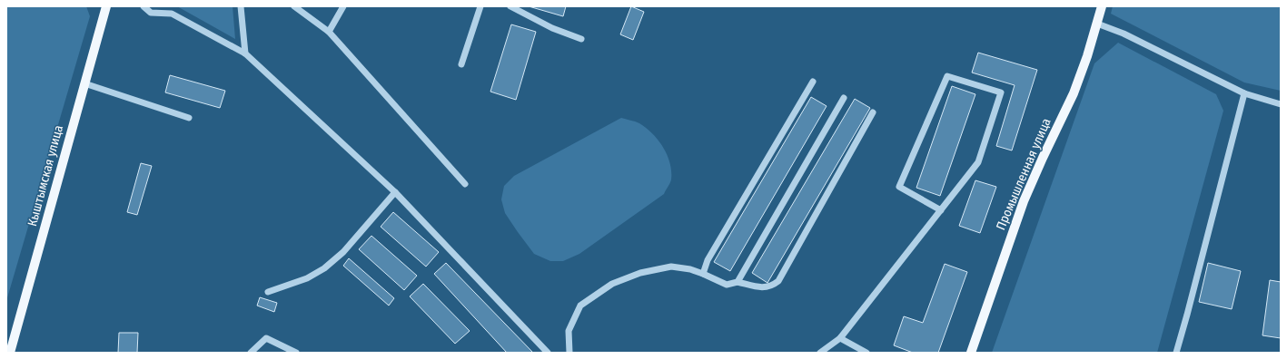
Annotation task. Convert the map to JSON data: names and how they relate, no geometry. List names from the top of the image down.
{
  "streets": {
    "main road": ["Промышленная улица", "Кыштымская улица"]
  }
}
